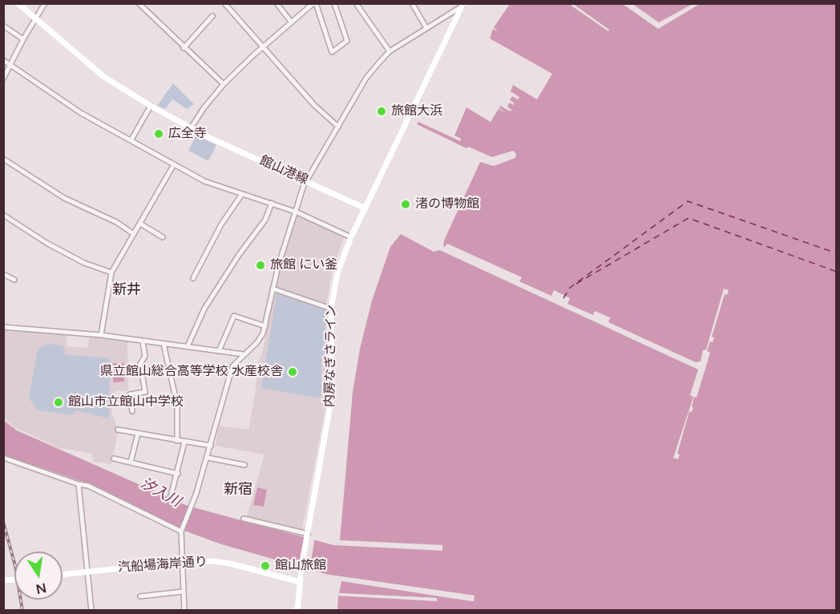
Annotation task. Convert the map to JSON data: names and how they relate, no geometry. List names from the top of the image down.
{
  "streets": {
    "street": ["館山港線", "内房なぎさライン", "汽船場海岸通り"]
  },
  "crossings": [
    ["館山港線", "内房なぎさライン"],
    ["内房なぎさライン", "汽船場海岸通り"]
  ],
  "districts": ["新井", "新宿"],
  "water": ["汐入川"],
  "places": [
    "旅館大浜",
    "広全寺",
    "渚の博物館",
    "旅館 にい釜",
    "県立館山総合高等学校 水産校舎",
    "館山市立館山中学校",
    "館山旅館"
  ],
  "north": "bottom"
}
